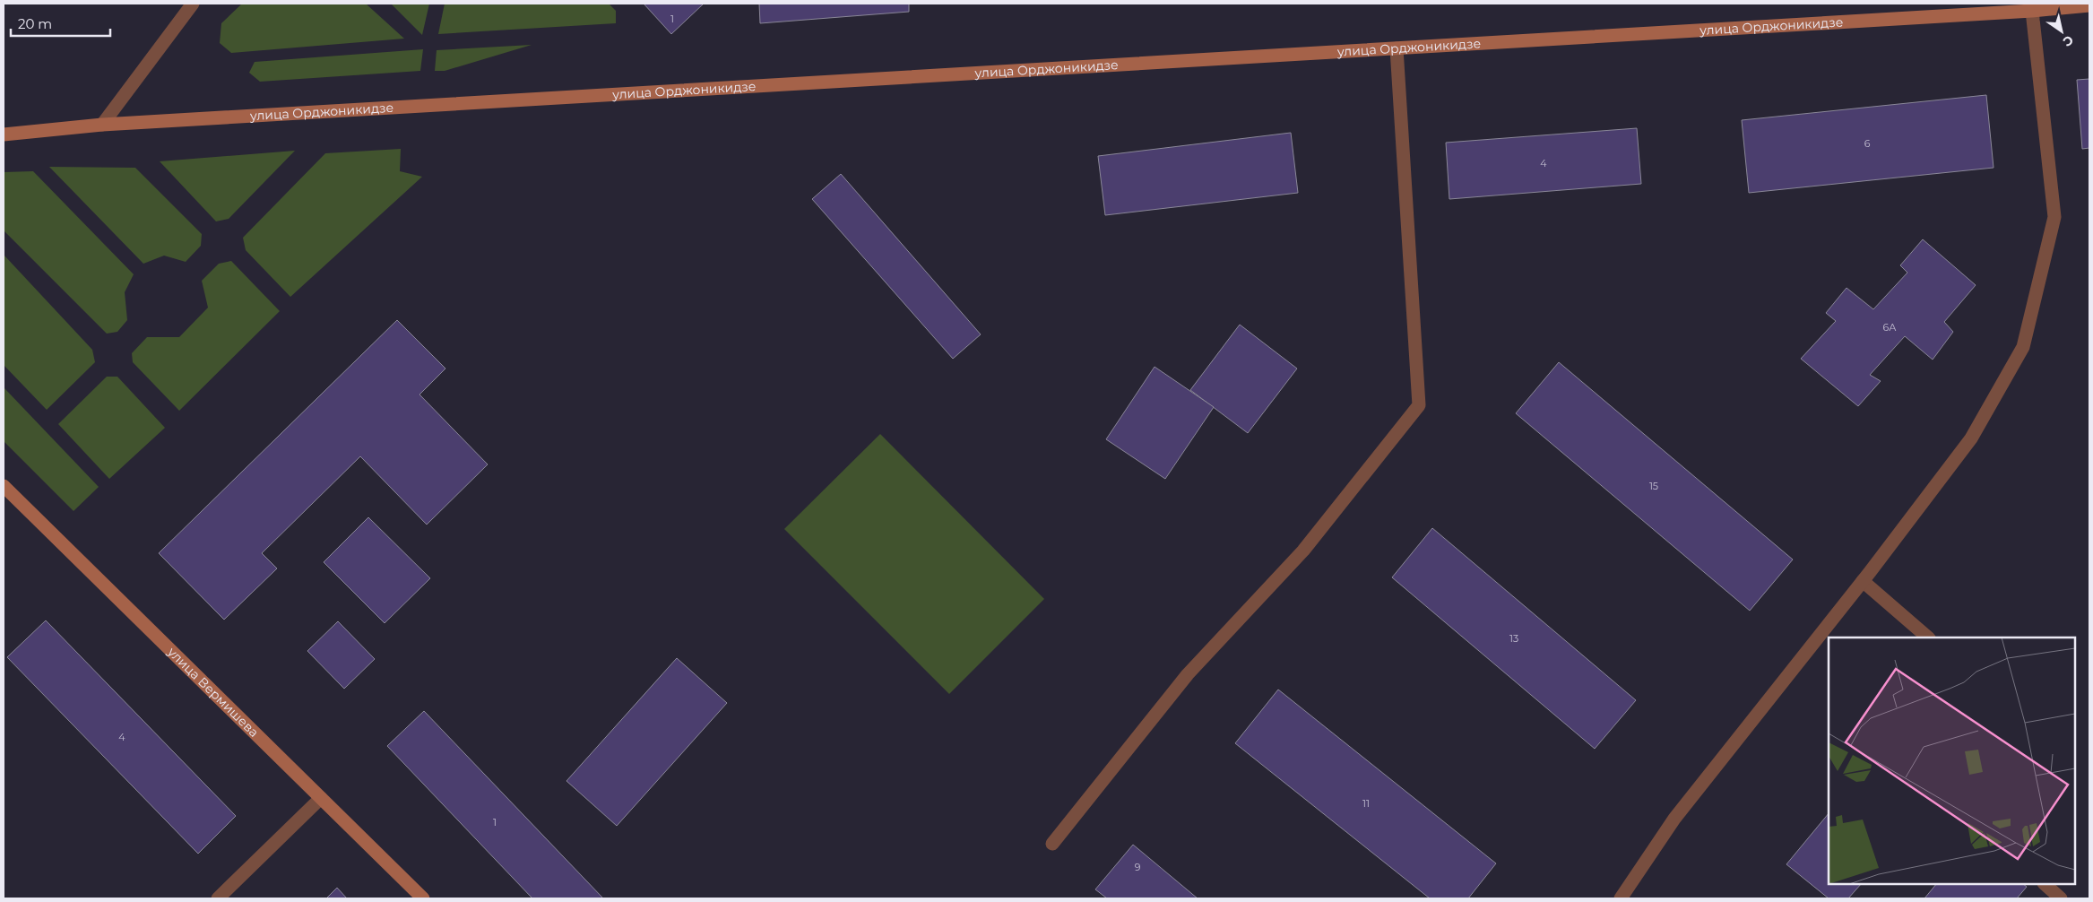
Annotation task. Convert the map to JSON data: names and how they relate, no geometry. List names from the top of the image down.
{
  "streets": {
    "street": ["улица Орджоникидзе", "улица Вермишева"]
  },
  "house_numbers": [
    "1",
    "6",
    "4",
    "6А",
    "15",
    "13",
    "4",
    "11",
    "1",
    "9"
  ],
  "scale_bar": "20 m",
  "north": "bottom right"
}
